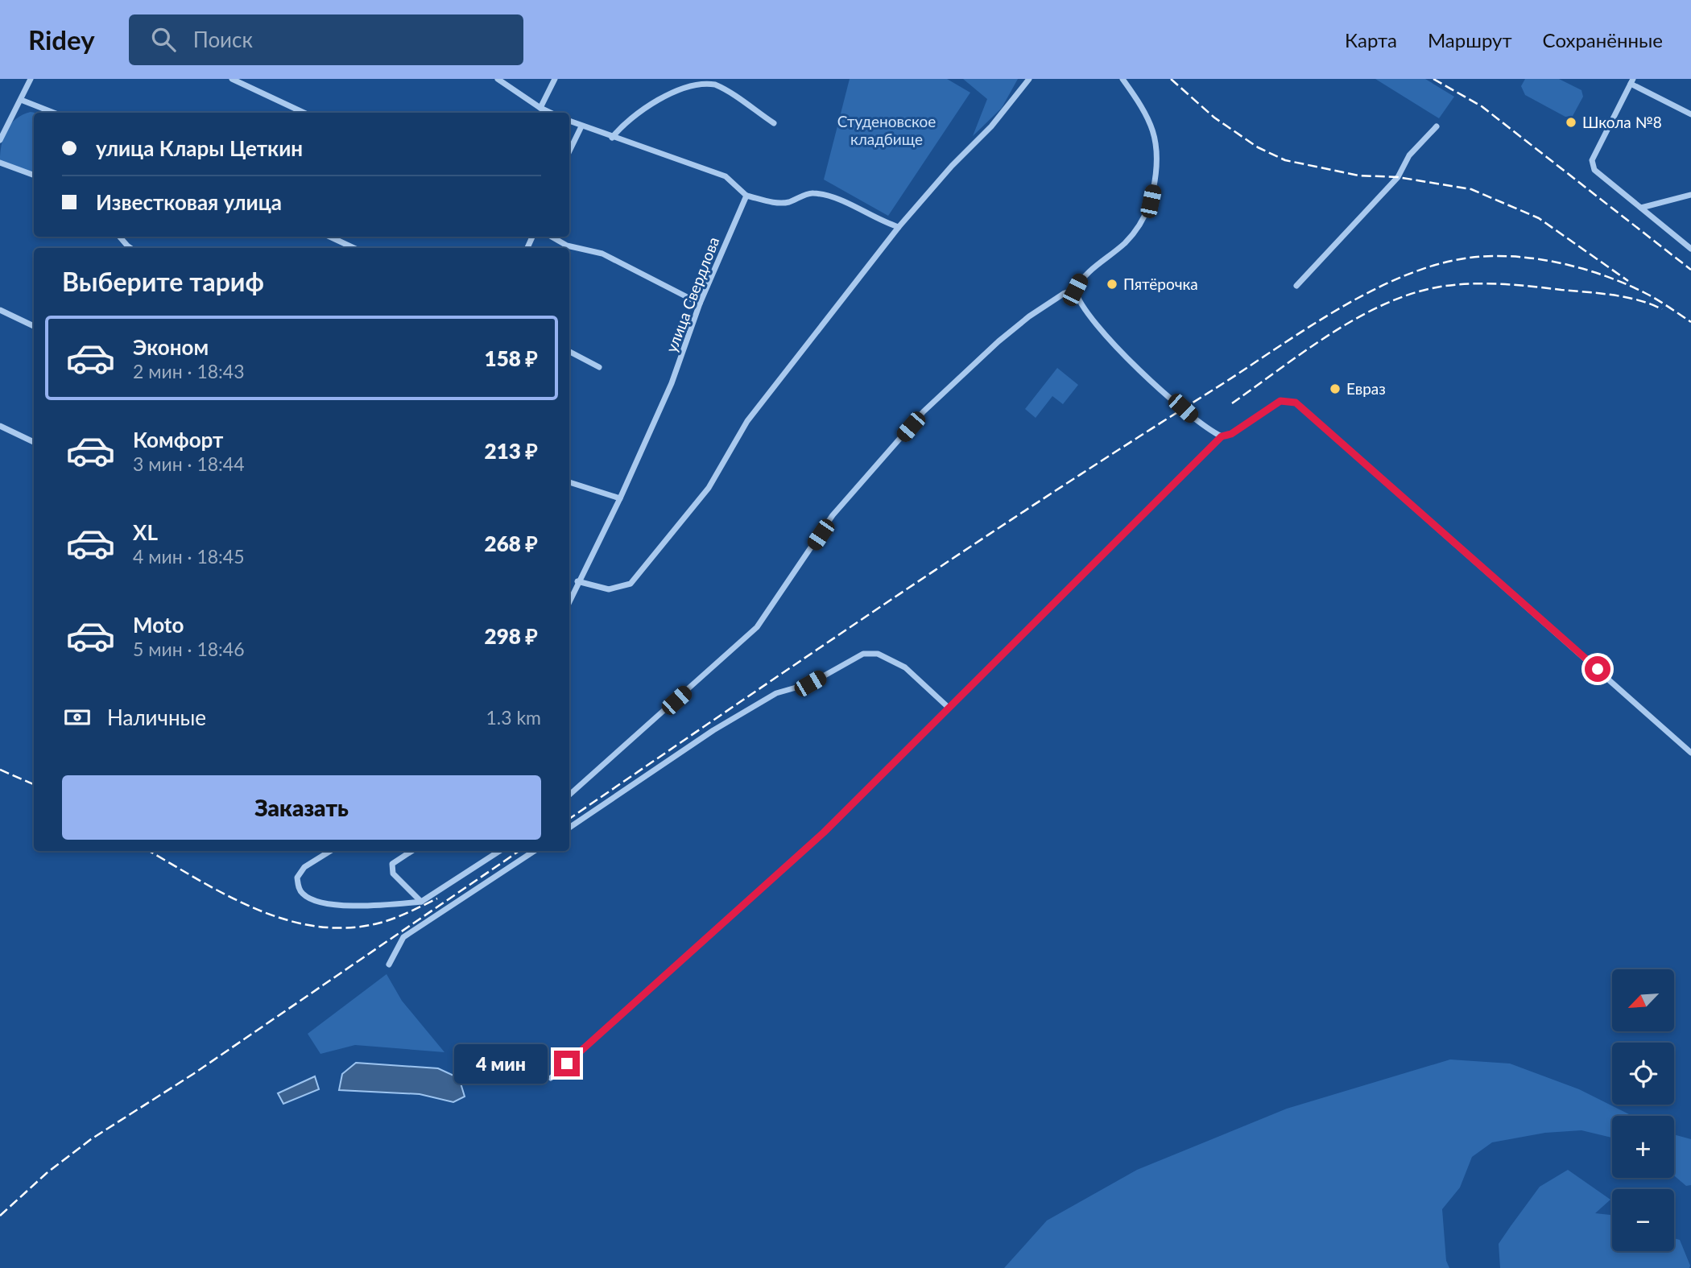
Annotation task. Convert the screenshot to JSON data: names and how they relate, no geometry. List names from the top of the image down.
{
  "streets": {
    "street": ["улица Свердлова"]
  },
  "parks": ["Студеновское кладбище"],
  "places": ["Школа №8", "Пятёрочка", "Евраз"],
  "north": "bottom left",
  "page": {
    "header": "Ridey",
    "search": "Поиск",
    "nav": ["Карта", "Маршрут", "Сохранённые"],
    "banner": ["улица Клары Цеткин", "Известковая улица"],
    "heading": "Выберите тариф",
    "list": [
      {
        "name": "Эконом",
        "note": "2 мин · 18:43",
        "value": "158 ₽"
      },
      {
        "name": "Комфорт",
        "note": "3 мин · 18:44",
        "value": "213 ₽"
      },
      {
        "name": "XL",
        "note": "4 мин · 18:45",
        "value": "268 ₽"
      },
      {
        "name": "Moto",
        "note": "5 мин · 18:46",
        "value": "298 ₽"
      }
    ],
    "pay": ["Наличные", "1.3 km"],
    "buttons": "Заказать",
    "map_buttons": ["+", "−"],
    "bubble": "4 мин"
  }
}
